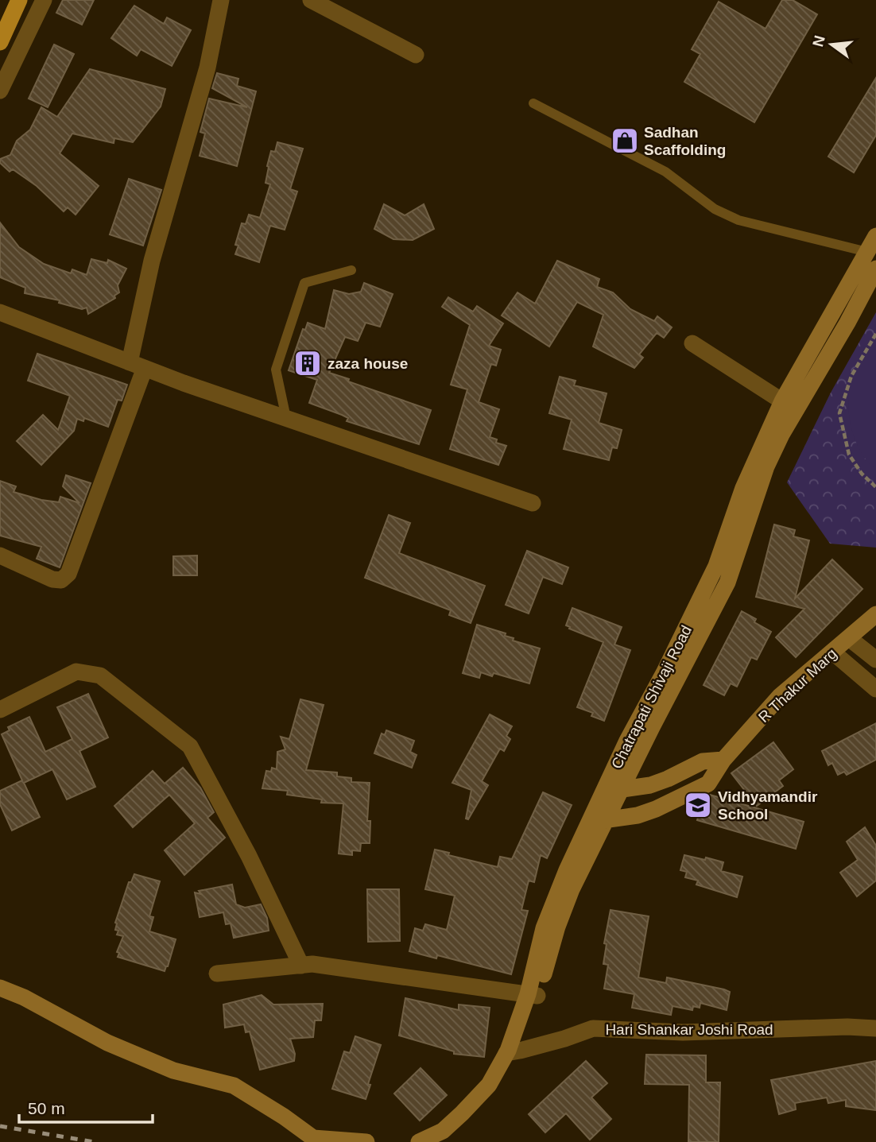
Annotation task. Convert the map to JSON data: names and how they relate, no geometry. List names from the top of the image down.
{
  "streets": {
    "main road": ["R Thakur Marg"],
    "street": ["Hari Shankar Joshi Road"]
  },
  "places": {
    "shop": ["Sadhan Scaffolding"],
    "building": ["zaza house"],
    "school or university": ["Vidhyamandir School"]
  },
  "scale_bar": "50 m",
  "north": "left"
}
